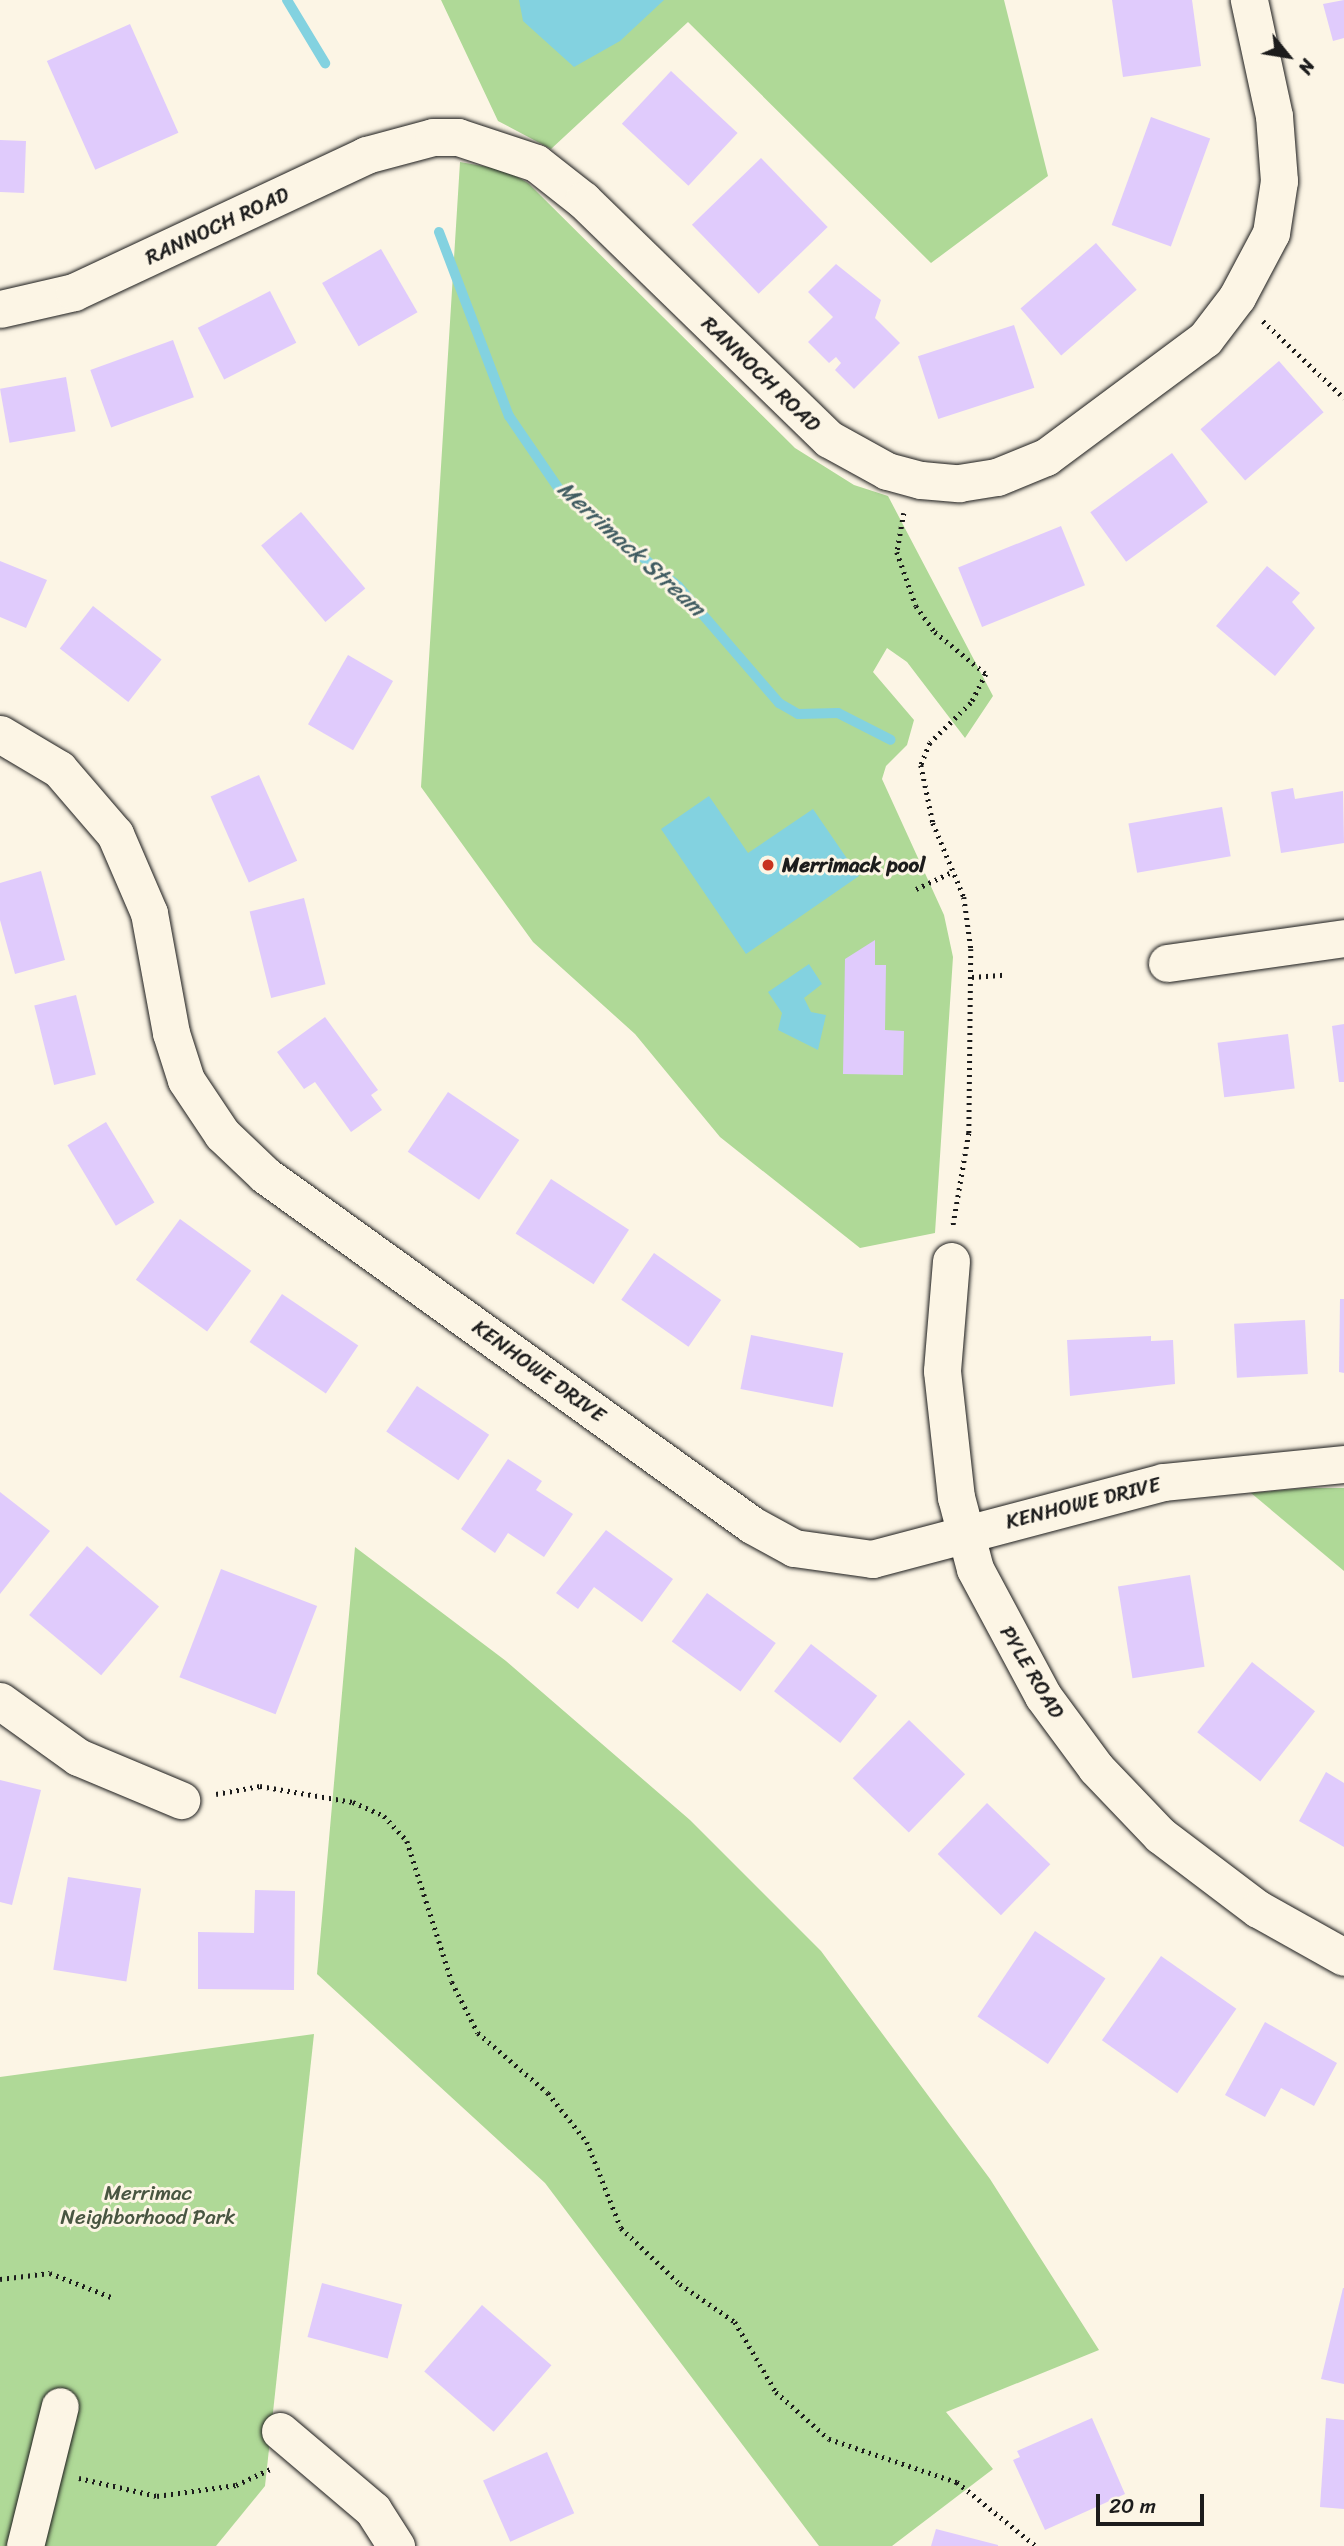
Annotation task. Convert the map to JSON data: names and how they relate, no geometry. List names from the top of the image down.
{
  "streets": {
    "street": ["RANNOCH ROAD", "KENHOWE DRIVE", "PYLE ROAD"]
  },
  "crossings": [
    ["KENHOWE DRIVE", "PYLE ROAD"]
  ],
  "water": ["Merrimack Stream"],
  "parks": ["Merrimac Neighborhood Park"],
  "places": ["Merrimack pool"],
  "scale_bar": "20 m",
  "north": "bottom right"
}
